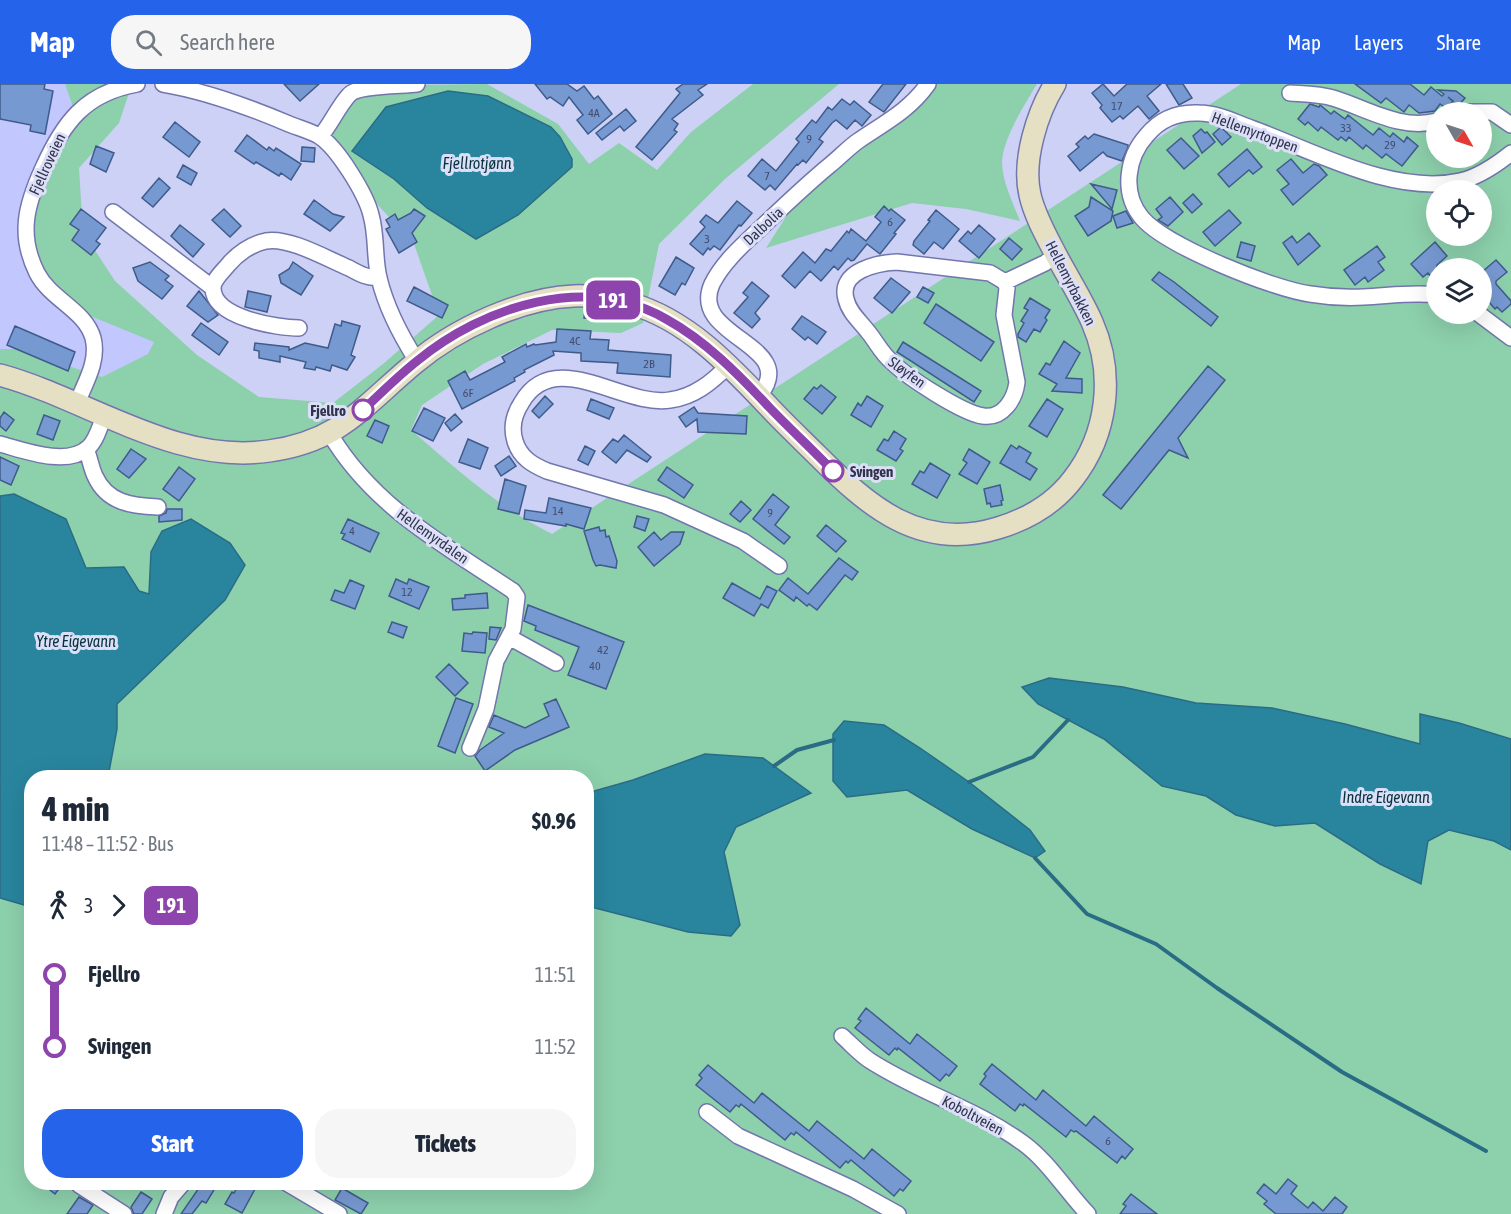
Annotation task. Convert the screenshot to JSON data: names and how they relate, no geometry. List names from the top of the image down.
{
  "streets": {
    "street": [
      "Hellemyrtoppen",
      "Fjellroveien",
      "Dalbolia",
      "Hellemyrbakken",
      "Sløyfen",
      "Hellemyrdalen",
      "Koboltveien"
    ]
  },
  "crossings": [
    ["Fjellroveien", "Hellemyrbakken"],
    ["Dalbolia", "Hellemyrbakken"],
    ["Hellemyrbakken", "Hellemyrdalen"]
  ],
  "water": ["Fjellrotjønn", "Ytre Eigevann", "Indre Eigevann"],
  "places": ["Fjellro", "Svingen"],
  "lines": ["bus line 191"],
  "house_numbers": [
    "17",
    "4A",
    "33",
    "9",
    "29",
    "7",
    "6",
    "3",
    "4C",
    "2B",
    "6F",
    "14",
    "9",
    "4",
    "12",
    "42",
    "40",
    "6"
  ],
  "north": "bottom right",
  "page": {
    "header": "Map",
    "search": "Search here",
    "nav": ["Map", "Layers", "Share"],
    "on_map": "191",
    "heading": ["4 min", "11:48 – 11:52 · Bus", "$0.96"],
    "legs": ["3", "191"],
    "list": [
      {
        "name": "Fjellro",
        "value": "11:51"
      },
      {
        "name": "Svingen",
        "value": "11:52"
      }
    ],
    "buttons": ["Start", "Tickets"]
  }
}
